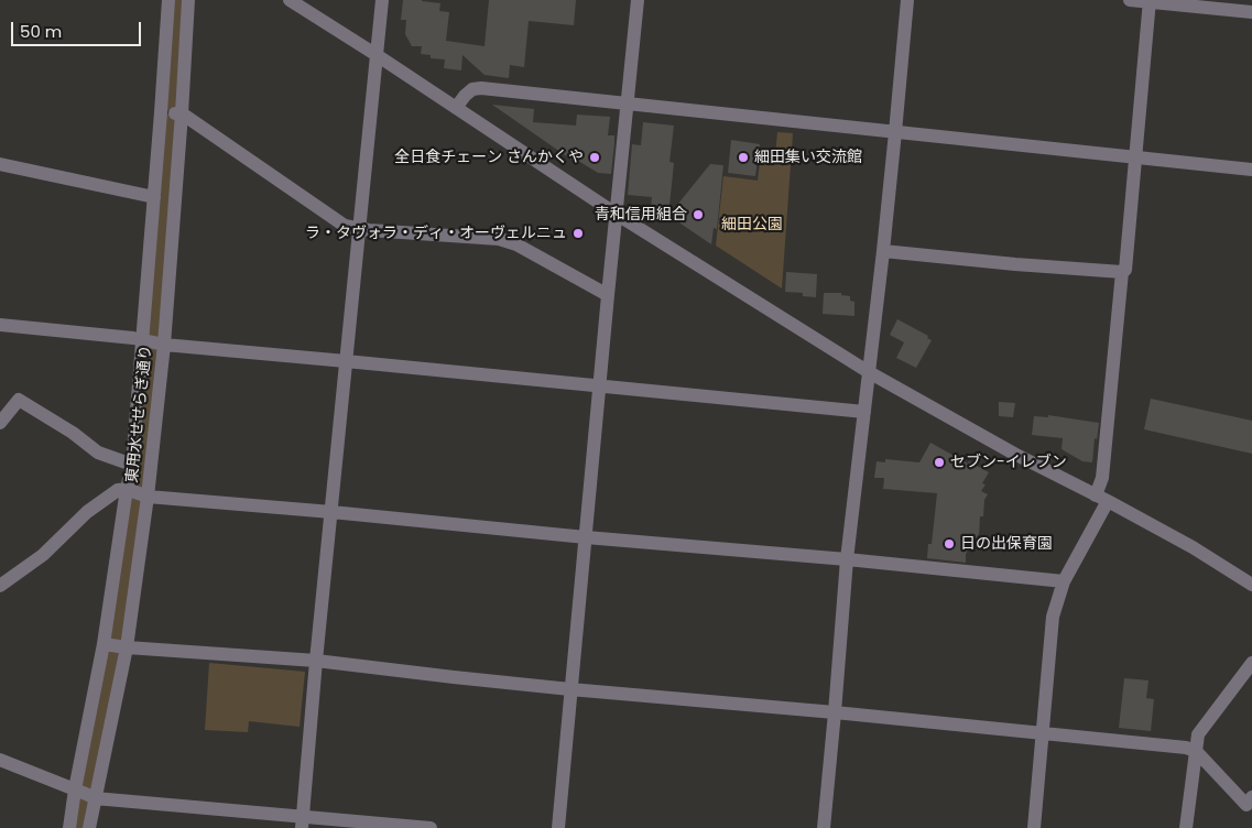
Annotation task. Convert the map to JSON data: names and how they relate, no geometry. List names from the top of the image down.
{
  "streets": {
    "street": ["東用水せせらぎ通り"]
  },
  "parks": ["細田公園"],
  "places": [
    "全日食チェーン さんかくや",
    "細田集い交流館",
    "青和信用組合",
    "ラ・タヴォラ・ディ・オーヴェルニュ",
    "セブン-イレブン",
    "日の出保育園"
  ],
  "scale_bar": "50 m"
}
